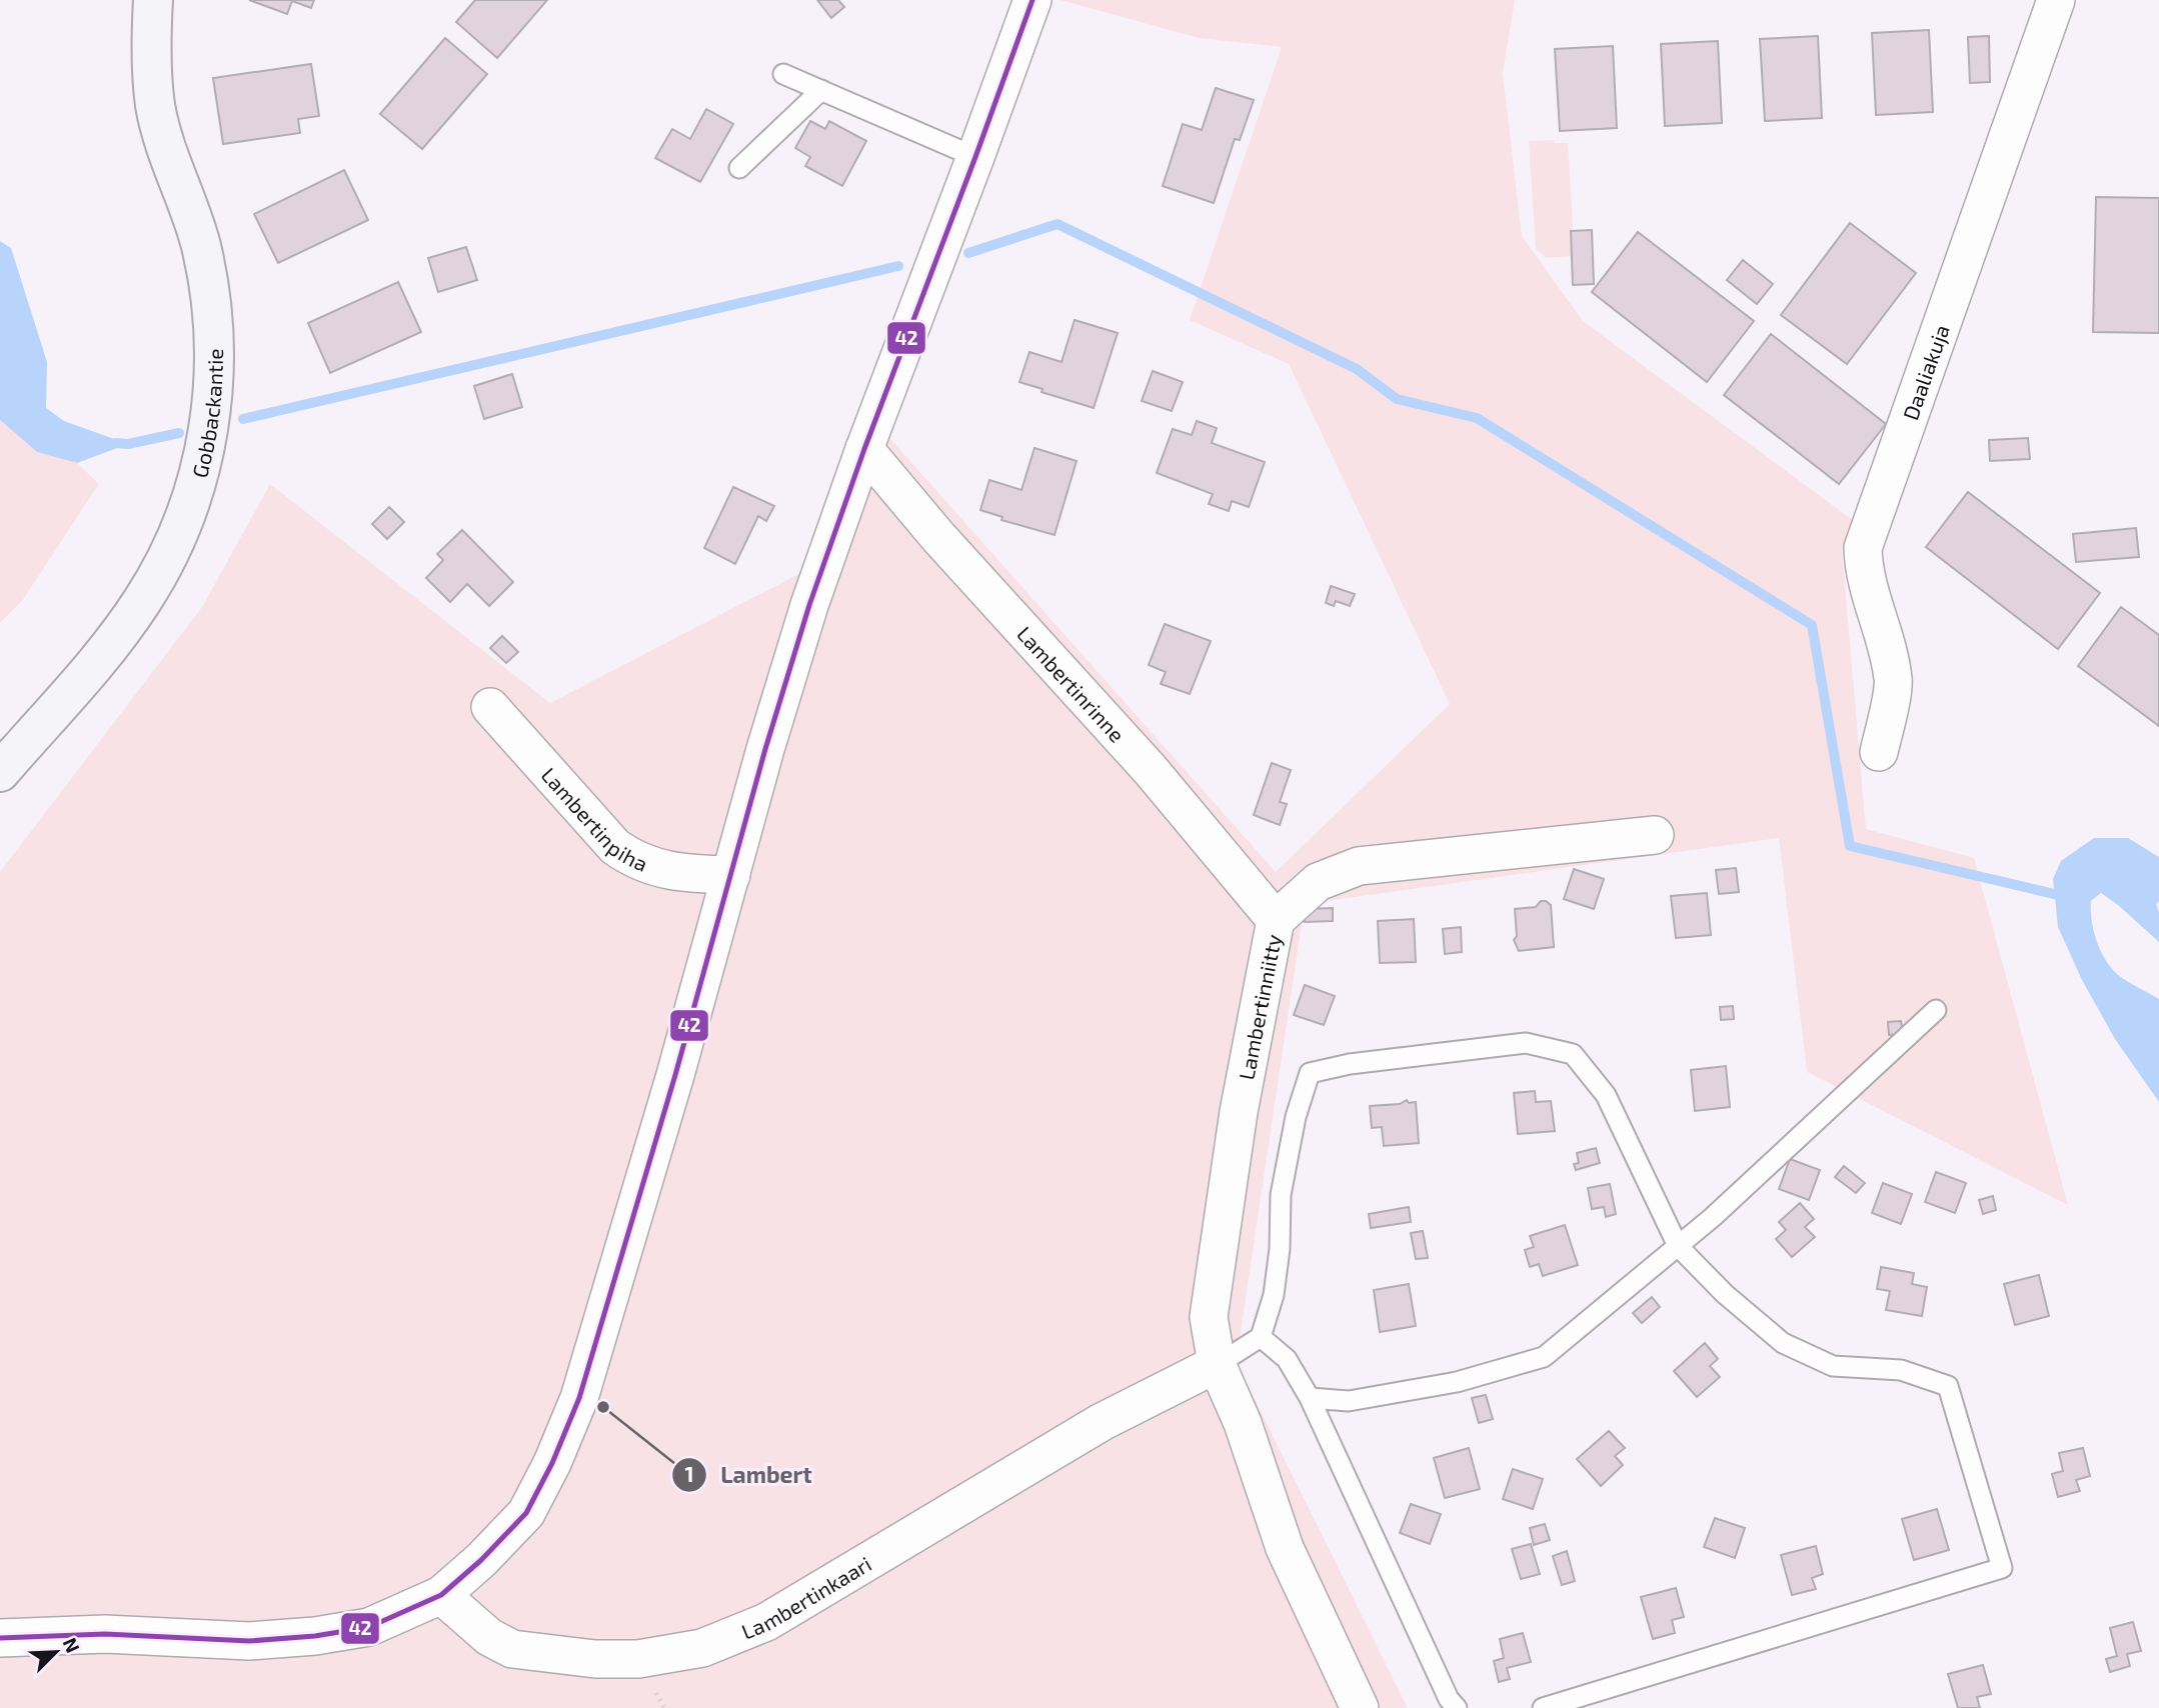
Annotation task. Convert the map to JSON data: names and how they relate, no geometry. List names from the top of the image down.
{
  "streets": {
    "street": [
      "Daaliakuja",
      "Gobbackantie",
      "Lambertinrinne",
      "Lambertinpiha",
      "Lambertinniitty",
      "Lambertinkaari"
    ]
  },
  "crossings": [
    ["Lambertinrinne", "Lambertinniitty"],
    ["Lambertinniitty", "Lambertinkaari"]
  ],
  "places": ["Lambert"],
  "lines": ["transit line 42"],
  "north": "top right"
}
